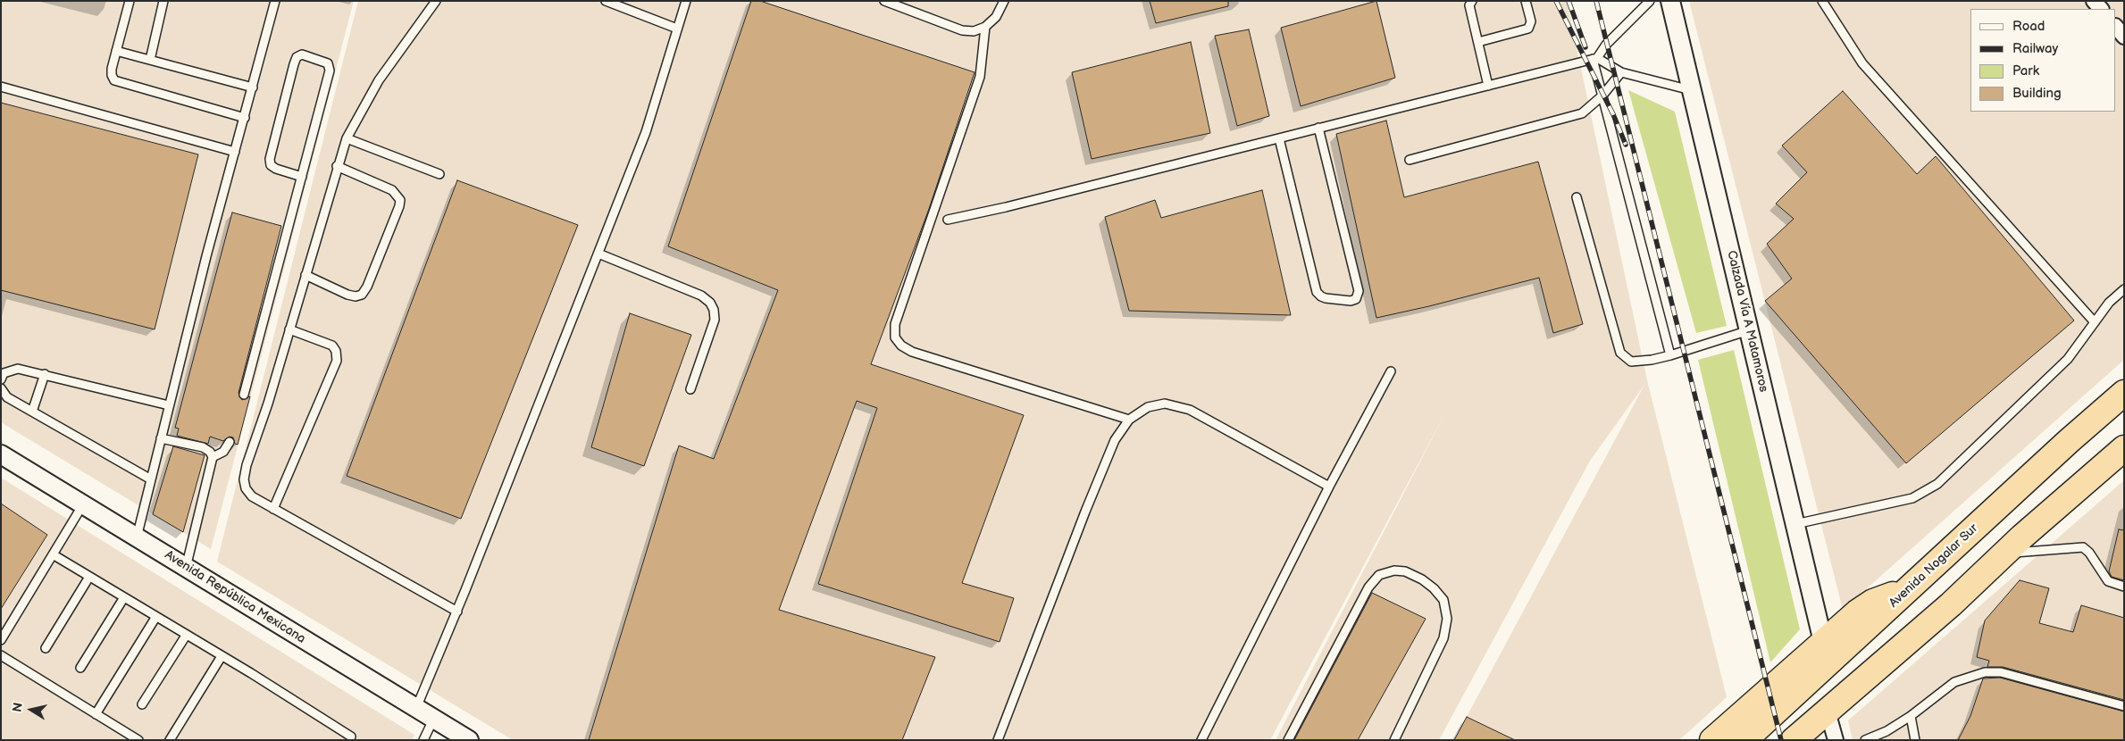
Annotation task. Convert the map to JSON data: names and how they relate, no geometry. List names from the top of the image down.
{
  "streets": {
    "highway": ["Avenida Nogalar Sur"],
    "street": ["Calzada Vía A Matamoros", "Avenida República Mexicana"]
  },
  "legend": [
    "Road",
    "Railway",
    "Park",
    "Building"
  ],
  "north": "left"
}
